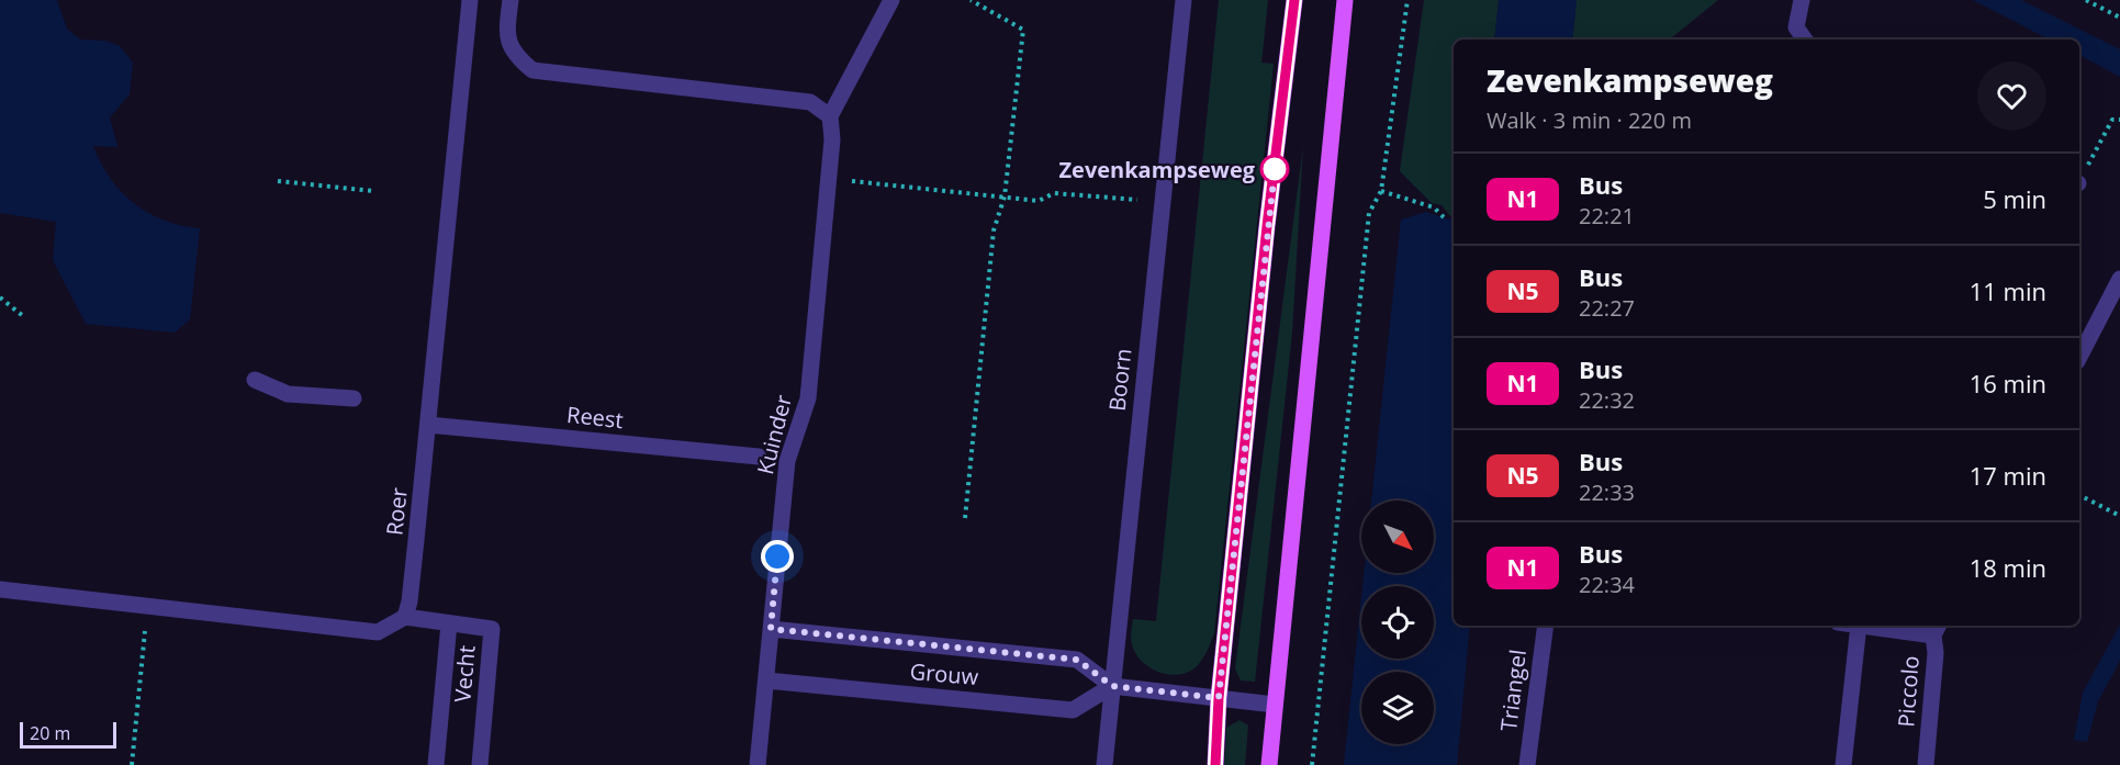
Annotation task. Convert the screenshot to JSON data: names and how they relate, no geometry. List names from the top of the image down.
{
  "streets": {
    "street": [
      "Boorn",
      "Reest",
      "Kuinder",
      "Roer",
      "Vecht",
      "Grouw",
      "Triangel",
      "Piccolo"
    ]
  },
  "crossings": [
    ["Boorn", "Grouw"],
    ["Reest", "Roer"],
    ["Kuinder", "Grouw"],
    ["Roer", "Vecht"]
  ],
  "places": ["Zevenkampseweg"],
  "lines": ["bus line N1"],
  "scale_bar": "20 m",
  "north": "bottom right",
  "page": {
    "heading": ["Zevenkampseweg", "Walk · 3 min · 220 m"],
    "list": [
      {
        "mark": "N1",
        "name": "Bus",
        "note": "22:21",
        "value": "5 min"
      },
      {
        "mark": "N5",
        "name": "Bus",
        "note": "22:27",
        "value": "11 min"
      },
      {
        "mark": "N1",
        "name": "Bus",
        "note": "22:32",
        "value": "16 min"
      },
      {
        "mark": "N5",
        "name": "Bus",
        "note": "22:33",
        "value": "17 min"
      },
      {
        "mark": "N1",
        "name": "Bus",
        "note": "22:34",
        "value": "18 min"
      }
    ],
    "scale": "20 m"
  }
}
